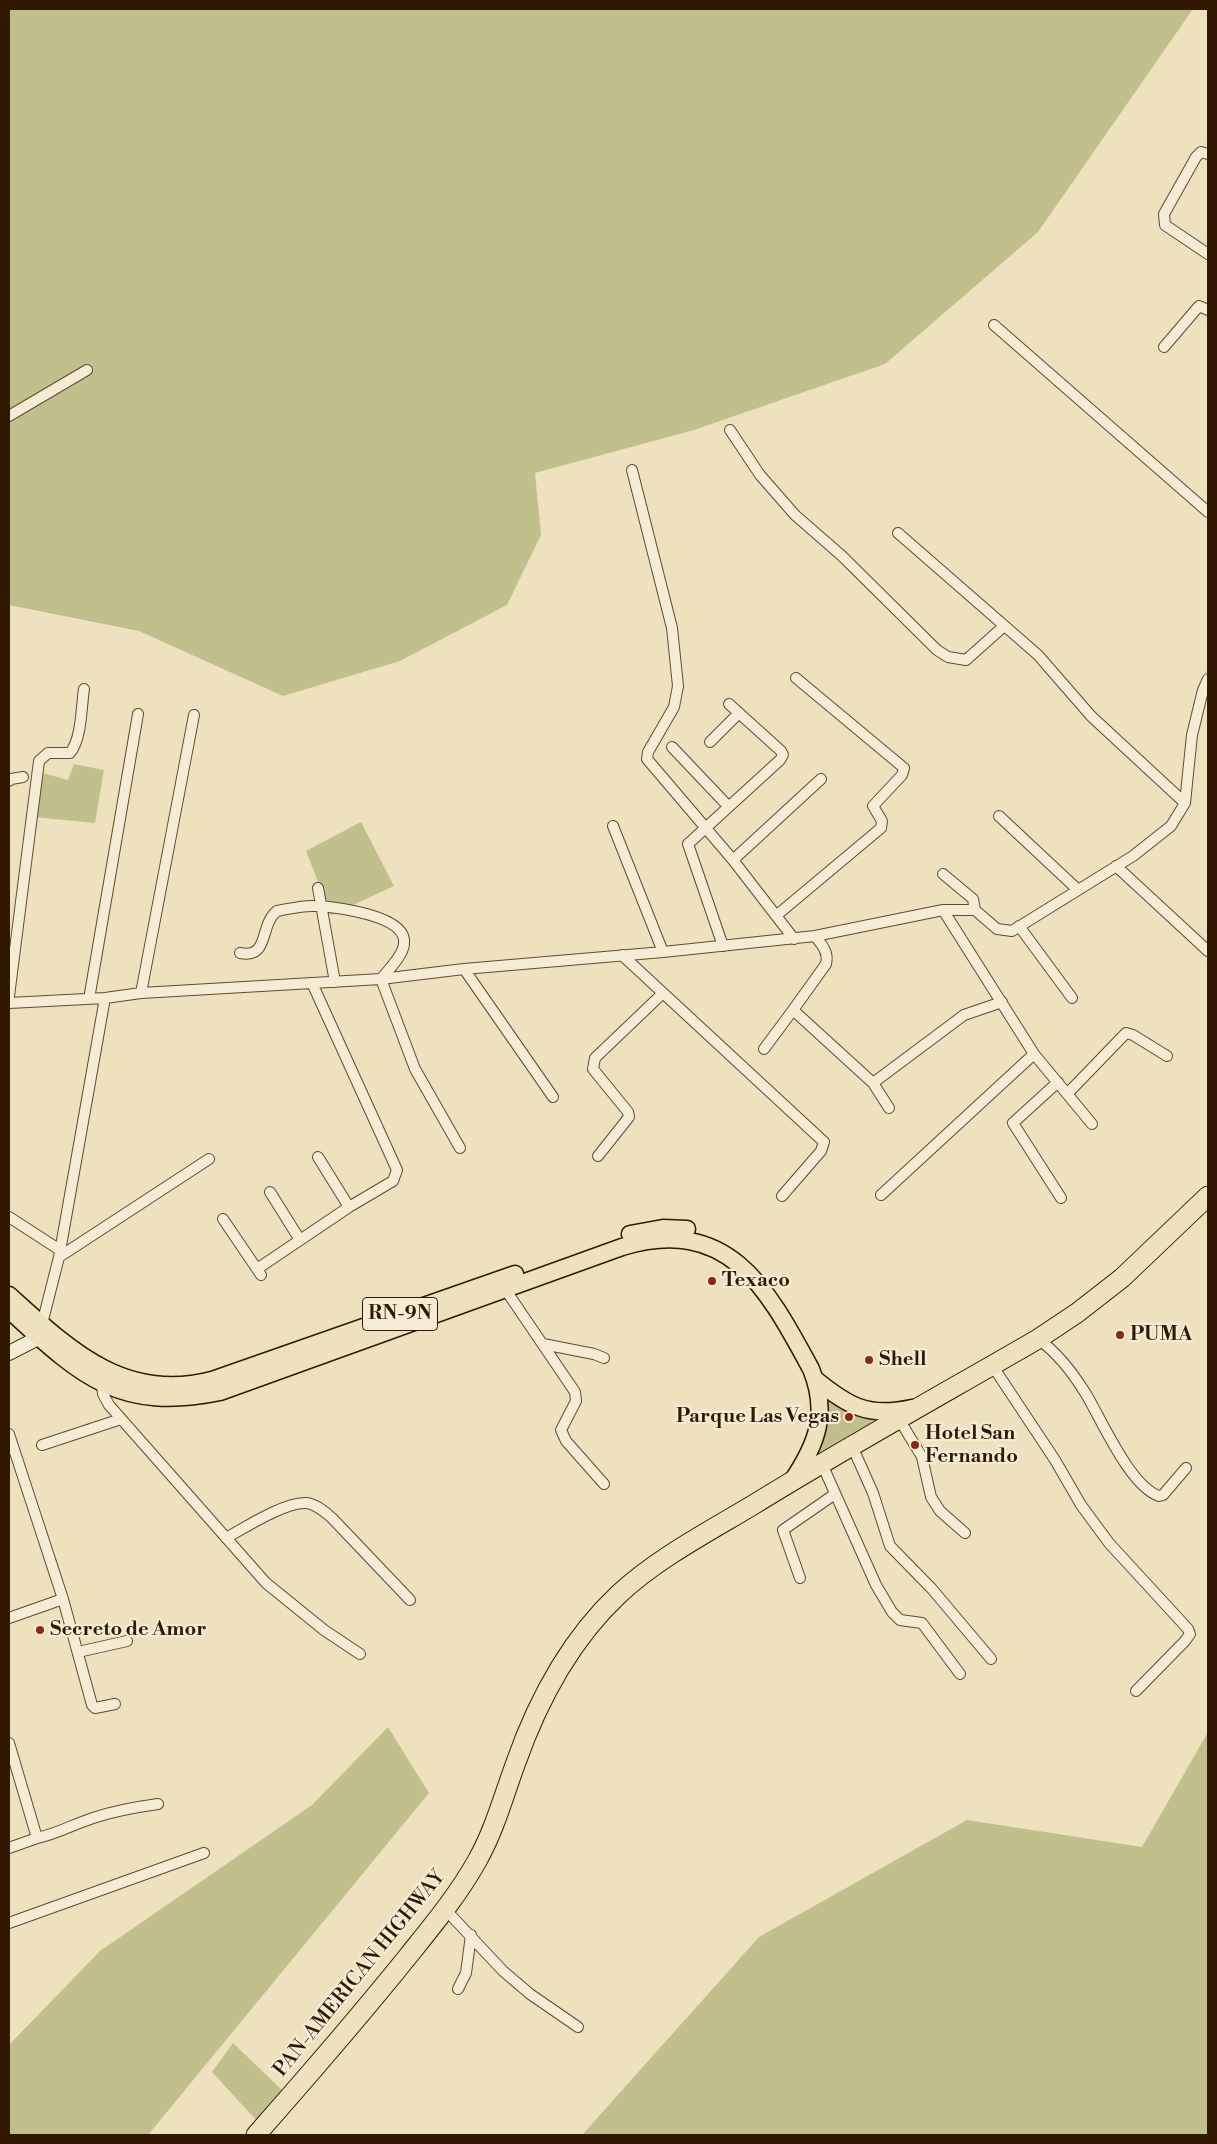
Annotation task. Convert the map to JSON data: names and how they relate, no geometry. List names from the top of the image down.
{
  "streets": {
    "highway": ["PAN-AMERICAN HIGHWAY"],
    "main road": ["RN-9N"]
  },
  "crossings": [
    ["RN-9N", "PAN-AMERICAN HIGHWAY"]
  ],
  "places": [
    "Texaco",
    "PUMA",
    "Shell",
    "Parque Las Vegas",
    "Hotel San Fernando",
    "Secreto de Amor"
  ]
}
